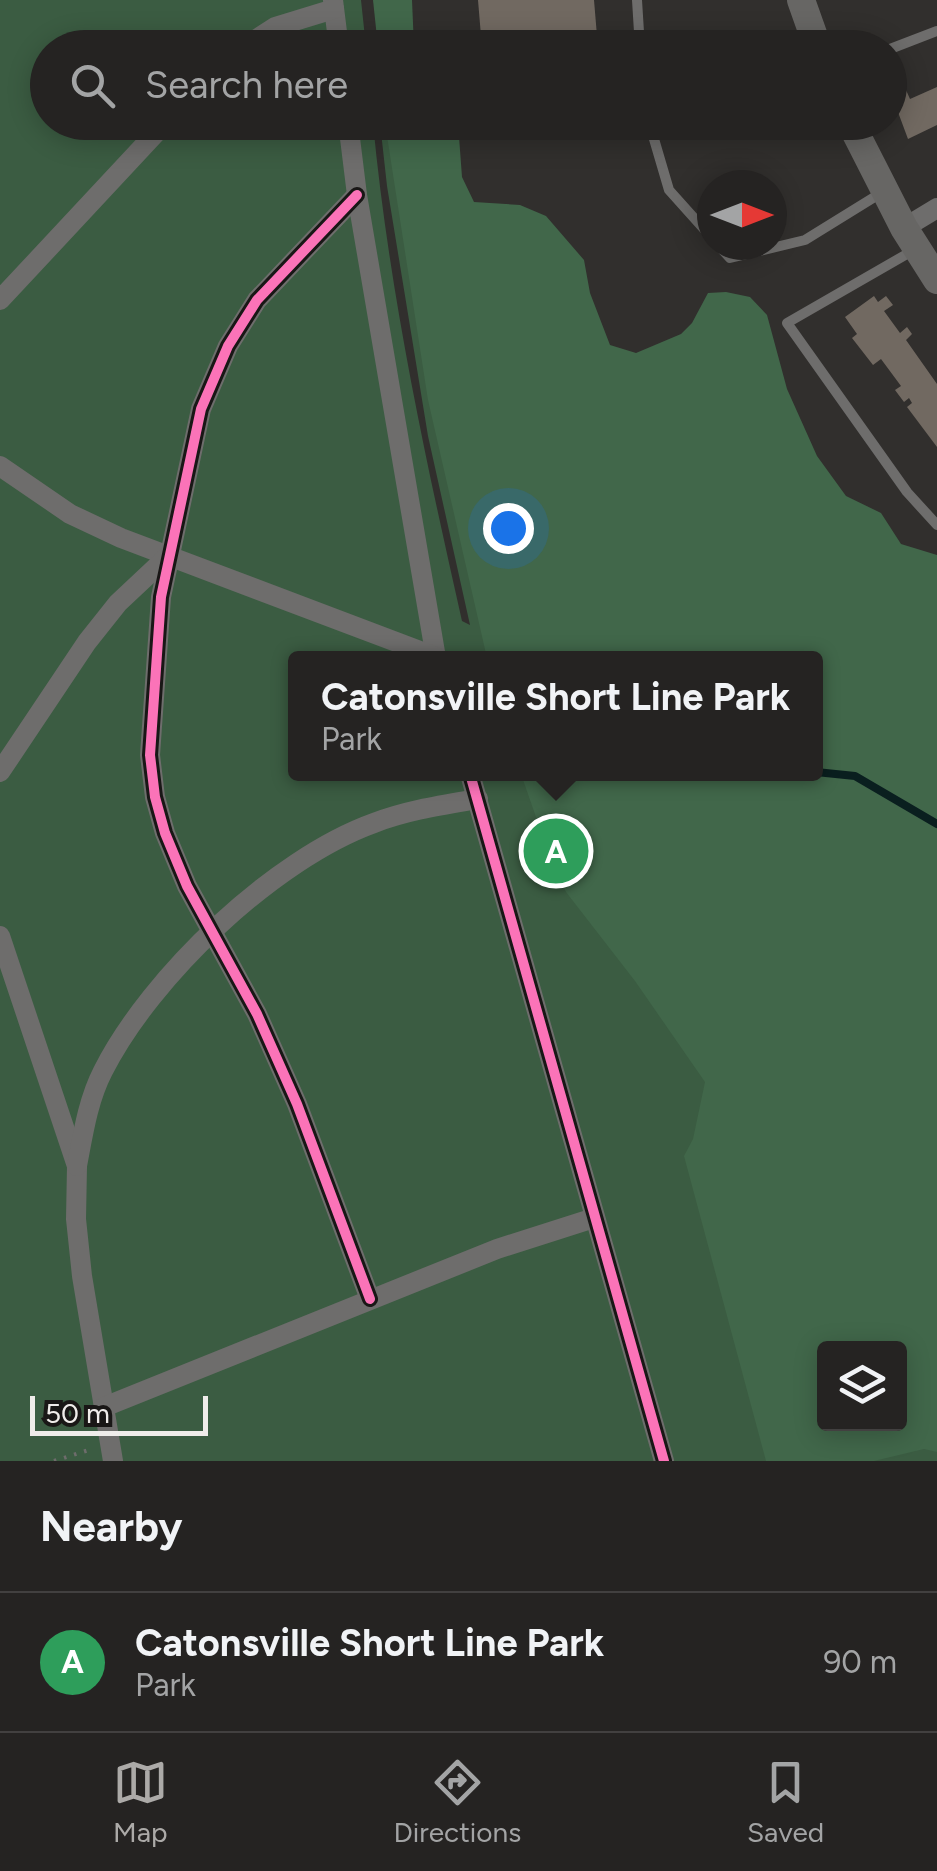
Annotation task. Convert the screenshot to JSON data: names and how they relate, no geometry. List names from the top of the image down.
{
  "scale_bar": "50 m",
  "north": "right",
  "page": {
    "search": "Search here",
    "popup": ["Catonsville Short Line Park", "Park"],
    "pins": "A",
    "scale": "50 m",
    "heading": "Nearby",
    "list": [
      {
        "mark": "A",
        "name": "Catonsville Short Line Park",
        "note": "Park",
        "value": "90 m"
      }
    ],
    "nav": ["Map", "Directions", "Saved"]
  }
}
